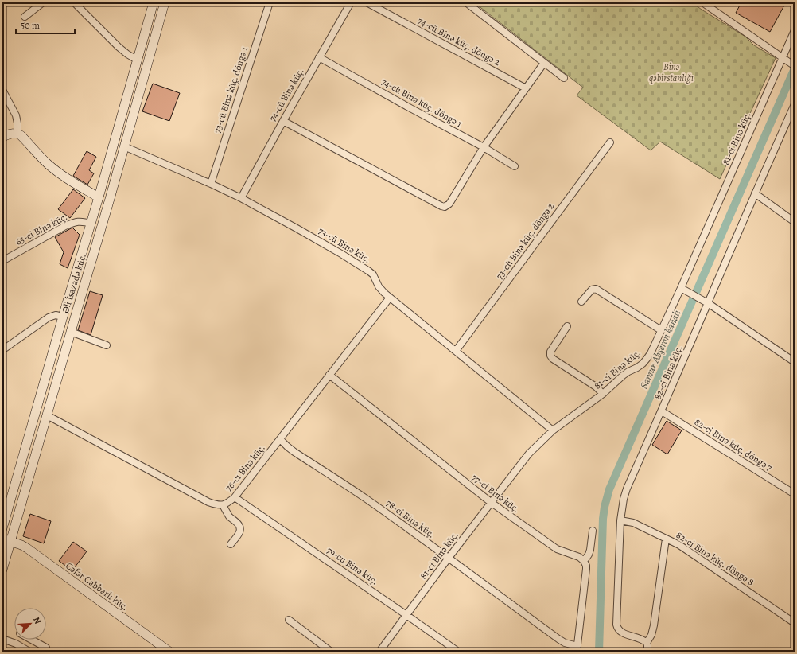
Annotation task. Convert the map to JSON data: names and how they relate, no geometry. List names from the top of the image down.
{
  "streets": {
    "main road": ["Əli İsazadə küç.", "Cəfər Cabbarlı küç."],
    "street": [
      "74-cü Binə küç. döngə 2",
      "73-cü Binə küç. döngə 1",
      "74-cü Binə küç.",
      "74-cü Binə küç. döngə 1",
      "81-ci Binə küç.",
      "65-ci Binə küç.",
      "73-cü Binə küç. döngə 2",
      "73-cü Binə küç.",
      "82-ci Binə küç.",
      "82-ci Binə küç. döngə 7",
      "76-cı Binə küç.",
      "77-ci Binə küç.",
      "78-ci Binə küç.",
      "82-ci Binə küç. döngə 8",
      "79-cu Binə küç."
    ]
  },
  "crossings": [
    ["73-cü Binə küç. döngə 1", "73-cü Binə küç."],
    ["74-cü Binə küç.", "74-cü Binə küç. döngə 1"],
    ["74-cü Binə küç.", "73-cü Binə küç."],
    ["81-ci Binə küç.", "73-cü Binə küç."],
    ["81-ci Binə küç.", "77-ci Binə küç."],
    ["81-ci Binə küç.", "78-ci Binə küç."],
    ["81-ci Binə küç.", "79-cu Binə küç."],
    ["65-ci Binə küç.", "Əli İsazadə küç."],
    ["73-cü Binə küç. döngə 2", "73-cü Binə küç."],
    ["73-cü Binə küç.", "Əli İsazadə küç."],
    ["73-cü Binə küç.", "76-cı Binə küç."],
    ["Əli İsazadə küç.", "76-cı Binə küç."],
    ["Əli İsazadə küç.", "Cəfər Cabbarlı küç."],
    ["82-ci Binə küç.", "82-ci Binə küç. döngə 7"],
    ["82-ci Binə küç.", "82-ci Binə küç. döngə 8"],
    ["76-cı Binə küç.", "77-ci Binə küç."],
    ["76-cı Binə küç.", "78-ci Binə küç."],
    ["76-cı Binə küç.", "79-cu Binə küç."]
  ],
  "water": ["Samur-Abşeron kanalı"],
  "parks": ["Binə qəbirstanlığı"],
  "scale_bar": "50 m",
  "north": "top right"
}
